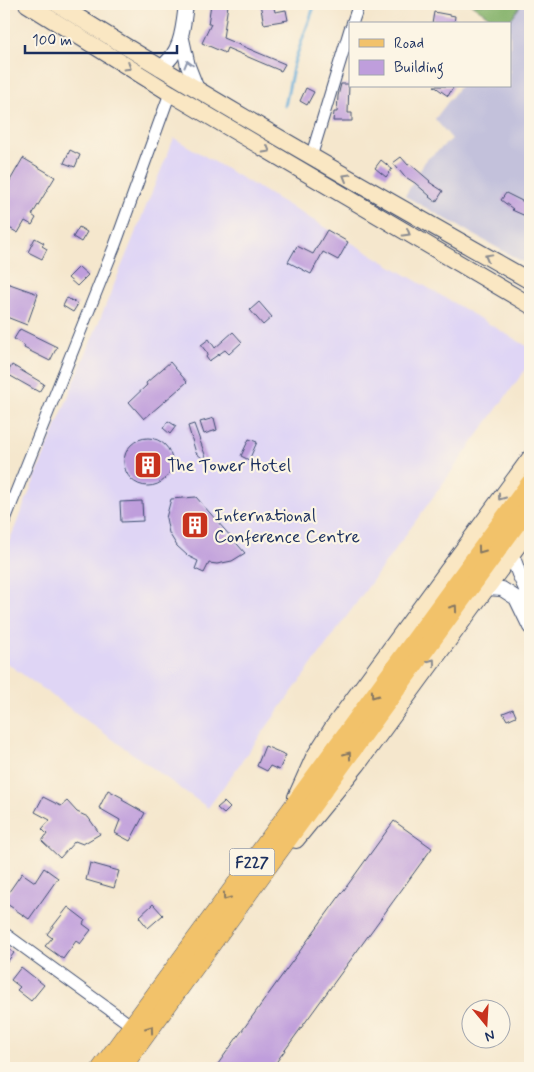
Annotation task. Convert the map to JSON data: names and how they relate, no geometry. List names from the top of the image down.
{
  "streets": {
    "main road": ["F227"]
  },
  "places": {
    "building": ["The Tower Hotel", "International Conference Centre"]
  },
  "legend": ["Road", "Building"],
  "scale_bar": "100 m",
  "north": "bottom"
}
